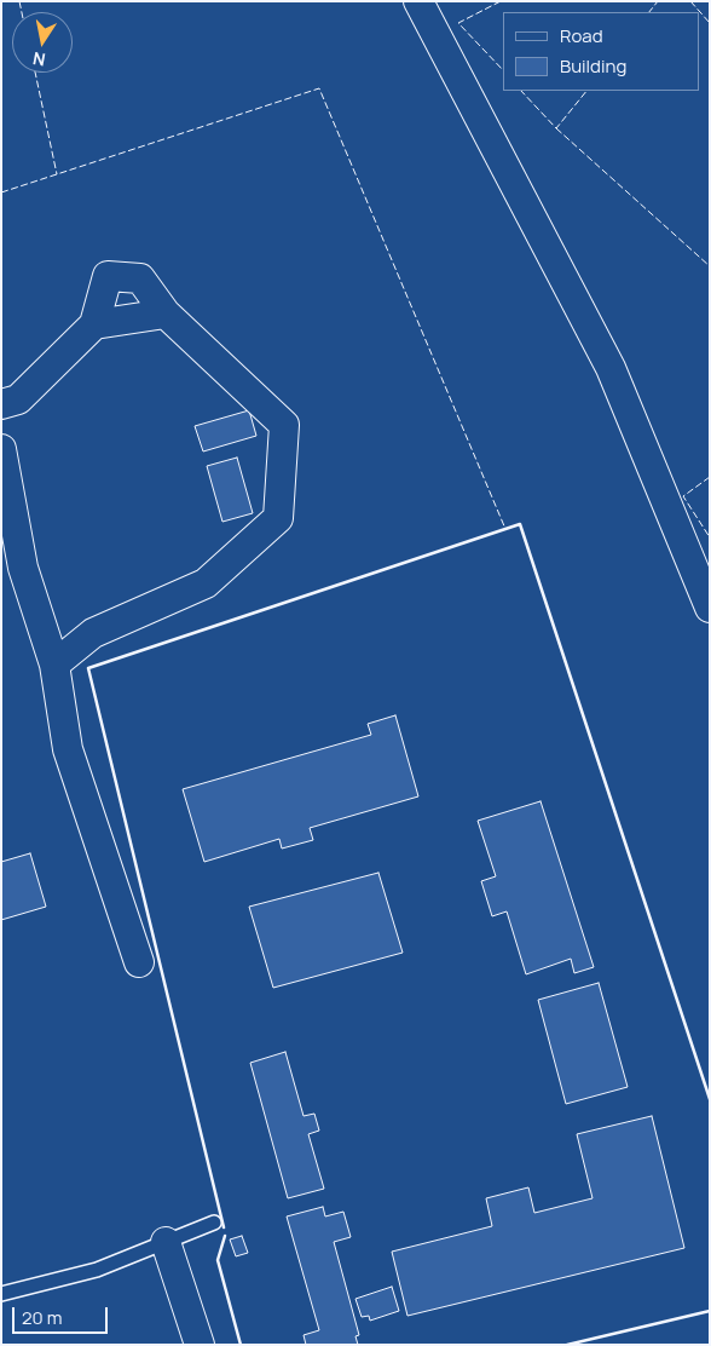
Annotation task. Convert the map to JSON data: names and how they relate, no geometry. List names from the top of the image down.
{
  "legend": ["Road", "Building"],
  "scale_bar": "20 m",
  "north": "bottom"
}
